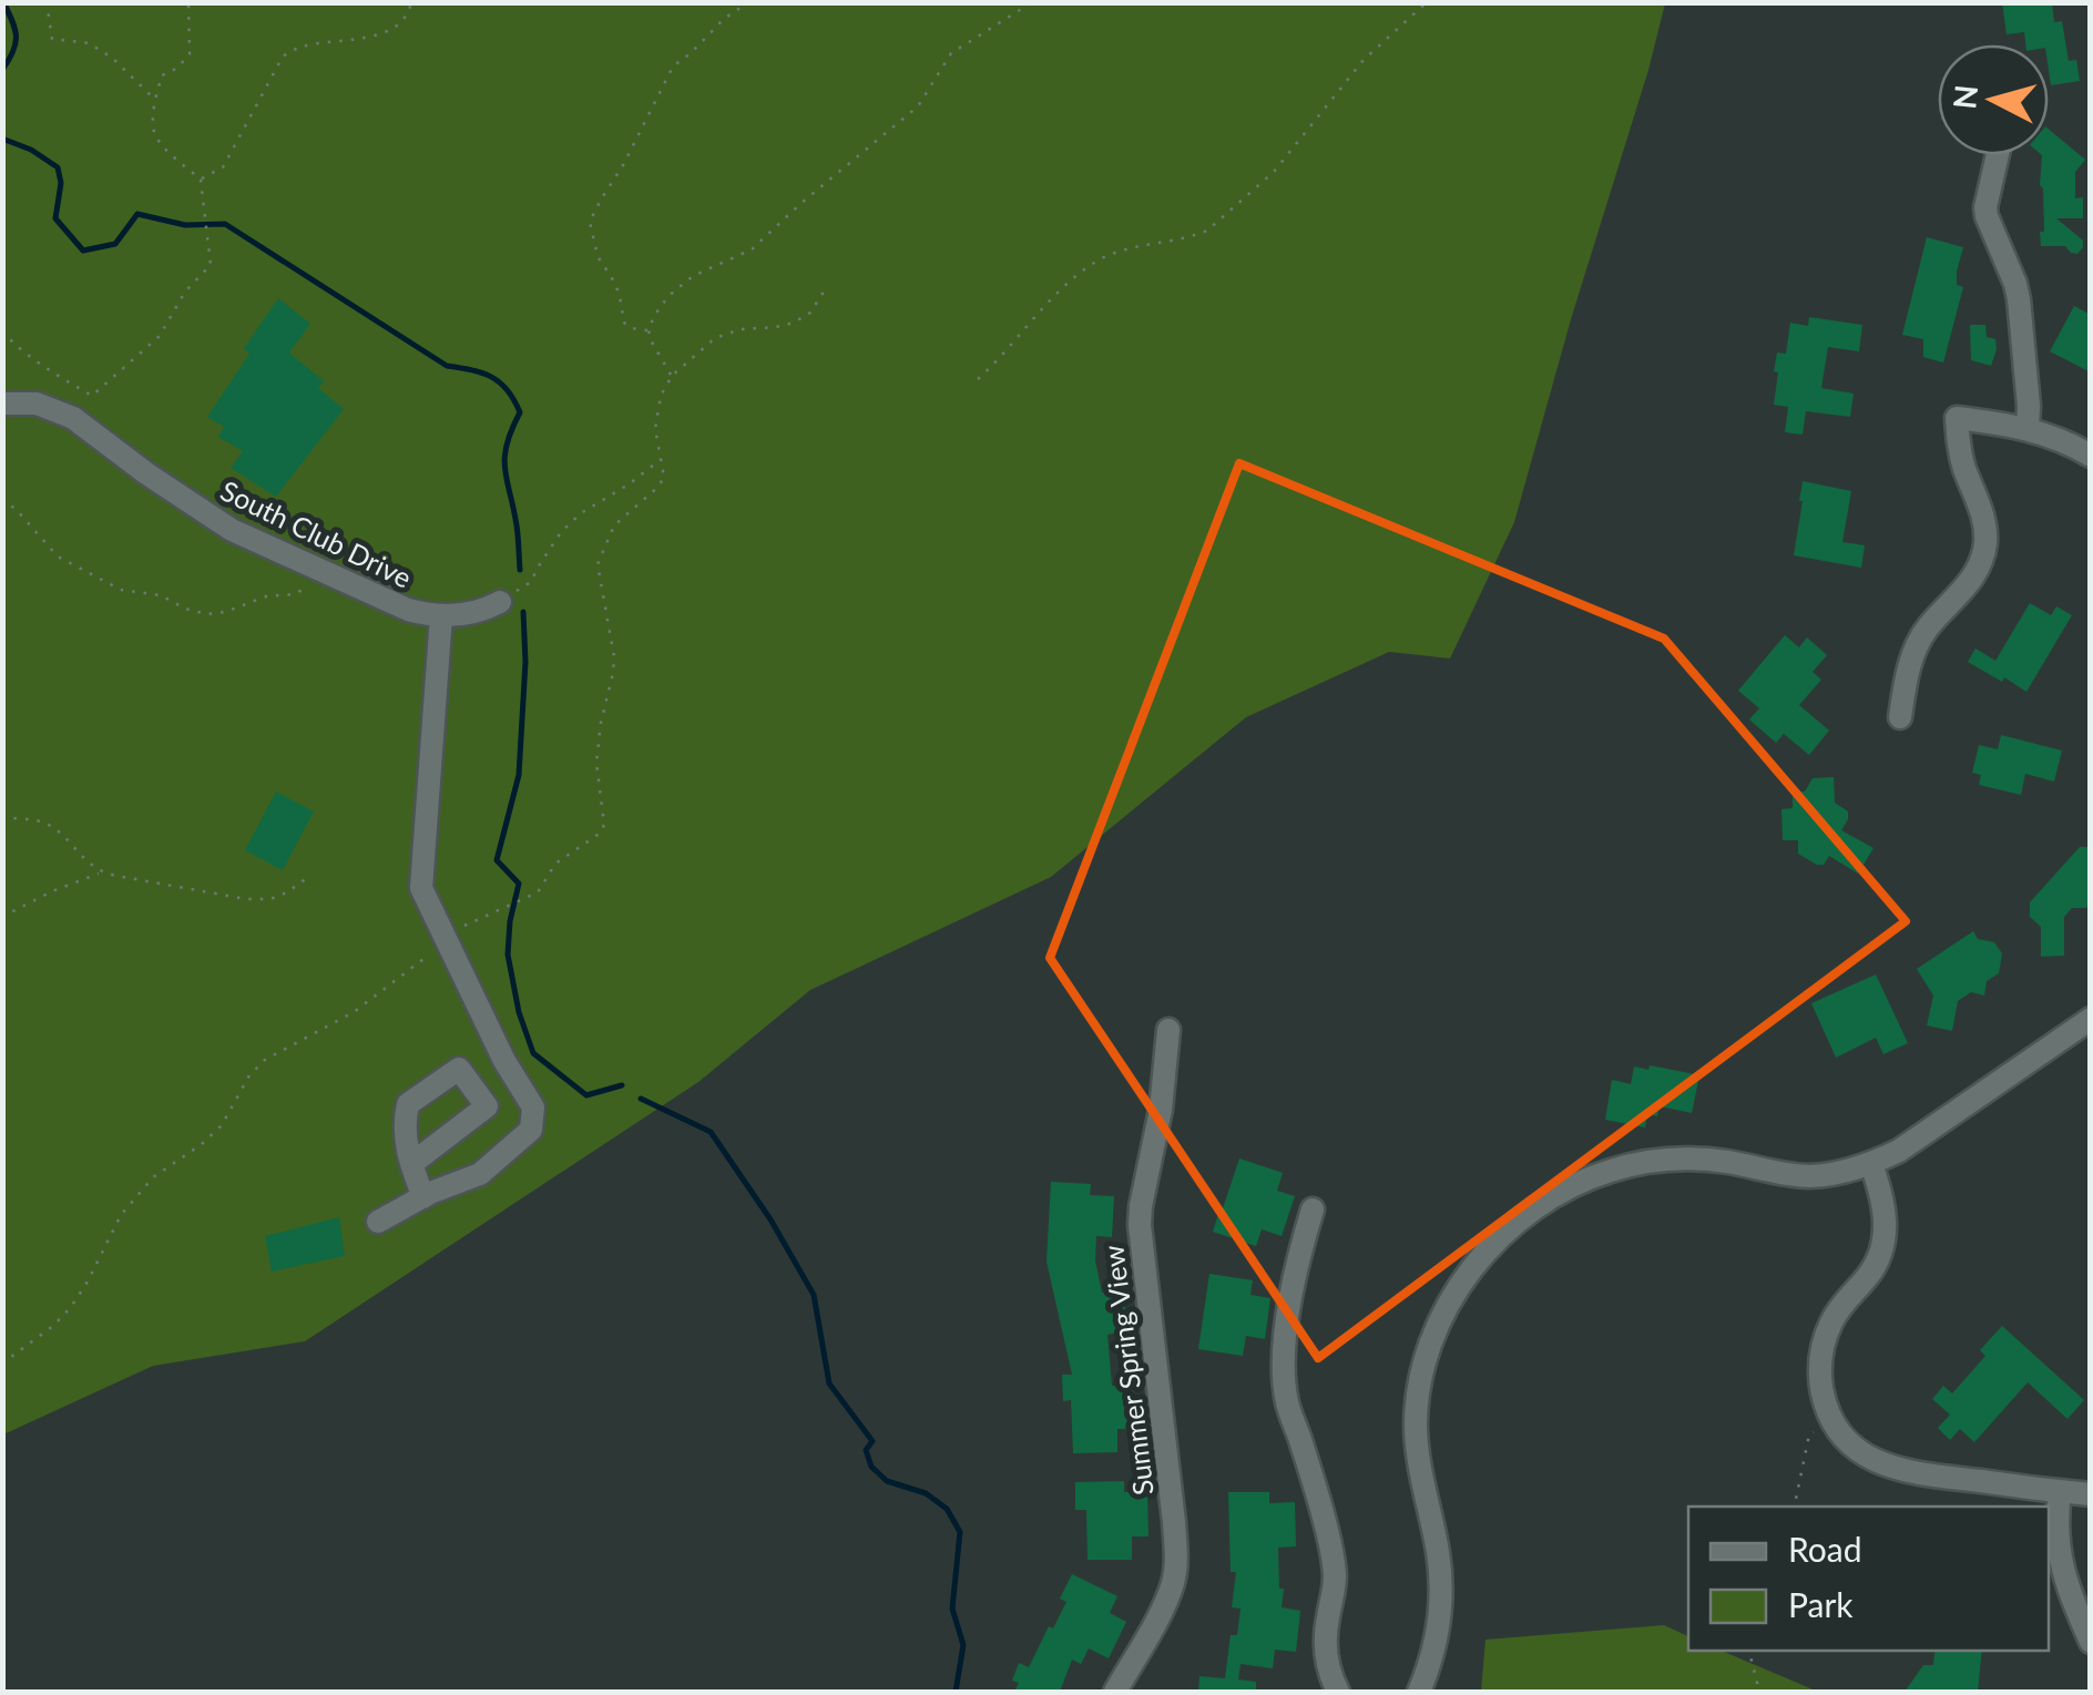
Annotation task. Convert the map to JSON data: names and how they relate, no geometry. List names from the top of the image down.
{
  "streets": {
    "street": ["South Club Drive", "Summer Spring View"]
  },
  "legend": ["Road", "Park"],
  "north": "left"
}
